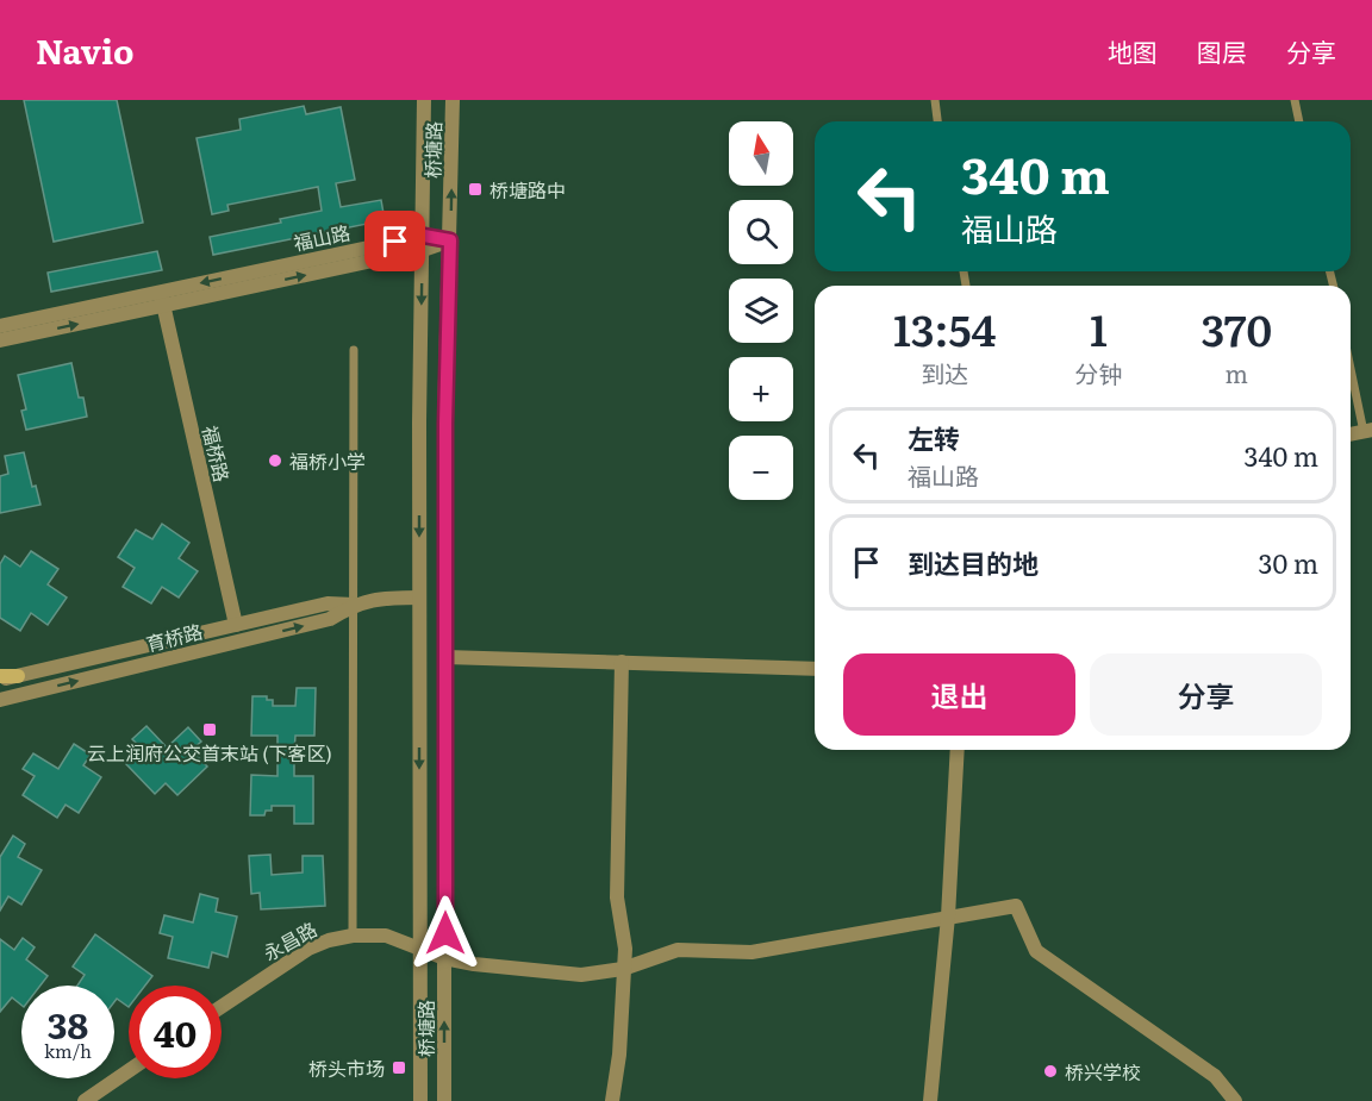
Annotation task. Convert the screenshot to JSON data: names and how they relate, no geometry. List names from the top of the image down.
{
  "streets": {
    "street": [
      "桥塘路",
      "福山路",
      "福桥路",
      "育桥路",
      "永昌路"
    ]
  },
  "crossings": [
    ["桥塘路", "福山路"],
    ["桥塘路", "育桥路"],
    ["桥塘路", "永昌路"],
    ["福山路", "福桥路"],
    ["福桥路", "育桥路"]
  ],
  "places": {
    "transit": ["桥塘路中", "云上润府公交首末站 (下客区)", "桥头市场"],
    "other": ["福桥小学", "桥兴学校"]
  },
  "north": "top",
  "page": {
    "header": "Navio",
    "nav": ["地图", "图层", "分享"],
    "map_buttons": ["+", "−"],
    "turn": ["340 m", "福山路"],
    "eta": [
      "13:54",
      "到达",
      "1",
      "分钟",
      "370",
      "m"
    ],
    "list": [
      {
        "name": "左转",
        "note": "福山路",
        "value": "340 m"
      },
      {
        "name": "到达目的地",
        "value": "30 m"
      }
    ],
    "buttons": ["退出", "分享"],
    "speed": "38 km/h",
    "limit": "40"
  }
}
